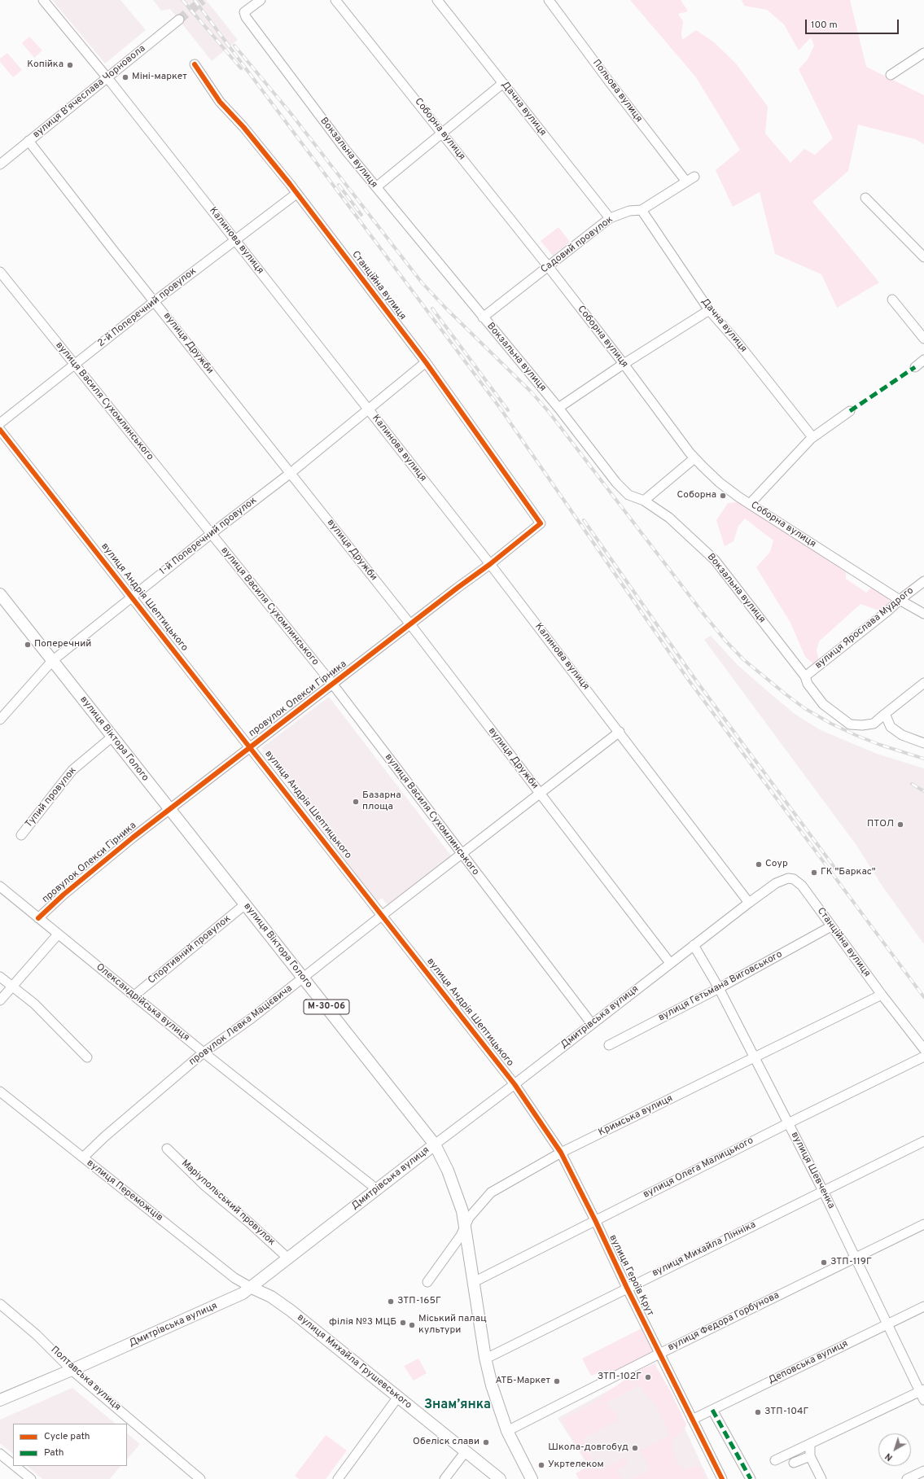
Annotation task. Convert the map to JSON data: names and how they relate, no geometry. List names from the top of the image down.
{
  "streets": {
    "main road": [
      "вулиця Віктора Голого",
      "М-30-06",
      "Дмитрівська вулиця",
      "вулиця Михайла Грушевського"
    ],
    "street": [
      "Польова вулиця",
      "вулиця Вʼячеслава Чорновола",
      "Дачна вулиця",
      "Соборна вулиця",
      "Вокзальна вулиця",
      "Калинова вулиця",
      "Садовий провулок",
      "Станційна вулиця",
      "2-й Поперечний провулок",
      "вулиця Дружби",
      "вулиця Василя Сухомлинського",
      "1-й Поперечний провулок",
      "вулиця Андрія Шептицького",
      "вулиця Ярослава Мудрого",
      "провулок Олекси Гірника",
      "Тупий провулок",
      "Спортивний провулок",
      "вулиця Гетьмана Виговського",
      "Олександрійська вулиця",
      "провулок Левка Мацієвича",
      "Кримська вулиця",
      "вулиця Олега Малицького",
      "вулиця Шевченка",
      "вулиця Переможців",
      "Маріупольський провулок",
      "вулиця Михайла Лінніка",
      "вулиця Героїв Крут",
      "вулиця Федора Горбунова",
      "Деповська вулиця",
      "Полтавська вулиця"
    ]
  },
  "crossings": [
    ["Польова вулиця", "Садовий провулок"],
    ["вулиця Вʼячеслава Чорновола", "Калинова вулиця"],
    ["вулиця Вʼячеслава Чорновола", "вулиця Дружби"],
    ["Дачна вулиця", "Садовий провулок"],
    ["Соборна вулиця", "Садовий провулок"],
    ["Соборна вулиця", "вулиця Ярослава Мудрого"],
    ["Вокзальна вулиця", "Садовий провулок"],
    ["Вокзальна вулиця", "вулиця Ярослава Мудрого"],
    ["Калинова вулиця", "Станційна вулиця"],
    ["Калинова вулиця", "2-й Поперечний провулок"],
    ["Калинова вулиця", "1-й Поперечний провулок"],
    ["Калинова вулиця", "провулок Олекси Гірника"],
    ["Калинова вулиця", "Дмитрівська вулиця"],
    ["Калинова вулиця", "провулок Левка Мацієвича"],
    ["Станційна вулиця", "2-й Поперечний провулок"],
    ["Станційна вулиця", "1-й Поперечний провулок"],
    ["Станційна вулиця", "провулок Олекси Гірника"],
    ["Станційна вулиця", "вулиця Гетьмана Виговського"],
    ["Станційна вулиця", "Дмитрівська вулиця"],
    ["Станційна вулиця", "Кримська вулиця"],
    ["2-й Поперечний провулок", "вулиця Дружби"],
    ["2-й Поперечний провулок", "вулиця Василя Сухомлинського"],
    ["вулиця Дружби", "1-й Поперечний провулок"],
    ["вулиця Дружби", "провулок Олекси Гірника"],
    ["вулиця Дружби", "Дмитрівська вулиця"],
    ["вулиця Дружби", "провулок Левка Мацієвича"],
    ["вулиця Василя Сухомлинського", "1-й Поперечний провулок"],
    ["вулиця Василя Сухомлинського", "провулок Олекси Гірника"],
    ["вулиця Василя Сухомлинського", "Дмитрівська вулиця"],
    ["вулиця Василя Сухомлинського", "провулок Левка Мацієвича"],
    ["1-й Поперечний провулок", "вулиця Андрія Шептицького"],
    ["1-й Поперечний провулок", "вулиця Віктора Голого"],
    ["вулиця Андрія Шептицького", "провулок Олекси Гірника"],
    ["вулиця Андрія Шептицького", "Дмитрівська вулиця"],
    ["вулиця Андрія Шептицького", "провулок Левка Мацієвича"],
    ["вулиця Андрія Шептицького", "вулиця Героїв Крут"],
    ["провулок Олекси Гірника", "вулиця Віктора Голого"],
    ["провулок Олекси Гірника", "Олександрійська вулиця"],
    ["вулиця Віктора Голого", "Тупий провулок"],
    ["вулиця Віктора Голого", "Спортивний провулок"],
    ["вулиця Віктора Голого", "Дмитрівська вулиця"],
    ["вулиця Віктора Голого", "провулок Левка Мацієвича"],
    ["вулиця Віктора Голого", "Кримська вулиця"],
    ["вулиця Віктора Голого", "вулиця Олега Малицького"],
    ["вулиця Віктора Голого", "вулиця Михайла Лінніка"],
    ["вулиця Віктора Голого", "вулиця Федора Горбунова"],
    ["Спортивний провулок", "Олександрійська вулиця"],
    ["вулиця Гетьмана Виговського", "вулиця Шевченка"],
    ["Олександрійська вулиця", "Дмитрівська вулиця"],
    ["Олександрійська вулиця", "провулок Левка Мацієвича"],
    ["Дмитрівська вулиця", "вулиця Шевченка"],
    ["Дмитрівська вулиця", "вулиця Переможців"],
    ["Дмитрівська вулиця", "Маріупольський провулок"],
    ["Дмитрівська вулиця", "вулиця Героїв Крут"],
    ["Дмитрівська вулиця", "вулиця Михайла Грушевського"],
    ["Дмитрівська вулиця", "Полтавська вулиця"],
    ["провулок Левка Мацієвича", "вулиця Переможців"],
    ["Кримська вулиця", "вулиця Шевченка"],
    ["Кримська вулиця", "вулиця Героїв Крут"],
    ["вулиця Олега Малицького", "вулиця Шевченка"],
    ["вулиця Олега Малицького", "вулиця Героїв Крут"],
    ["вулиця Шевченка", "вулиця Михайла Лінніка"],
    ["вулиця Шевченка", "вулиця Федора Горбунова"],
    ["вулиця Шевченка", "Деповська вулиця"],
    ["вулиця Переможців", "вулиця Михайла Грушевського"],
    ["вулиця Михайла Лінніка", "вулиця Героїв Крут"],
    ["вулиця Героїв Крут", "вулиця Федора Горбунова"],
    ["вулиця Героїв Крут", "Деповська вулиця"]
  ],
  "districts": ["Знам’янка"],
  "places": [
    "Копійка",
    "Міні-маркет",
    "Соборна",
    "Поперечний",
    "Базарна площа",
    "ПТОЛ",
    "Соур",
    "ГК \"Баркас\"",
    "ЗТП-119Г",
    "ЗТП-165Г",
    "філія №3 МЦБ",
    "Міський палац культури",
    "ЗТП-102Г",
    "АТБ-Маркет",
    "ЗТП-104Г",
    "Обеліск слави",
    "Школа-довгобуд",
    "Укртелеком"
  ],
  "legend": ["Cycle path", "Path"],
  "scale_bar": "100 m",
  "north": "bottom left"
}
